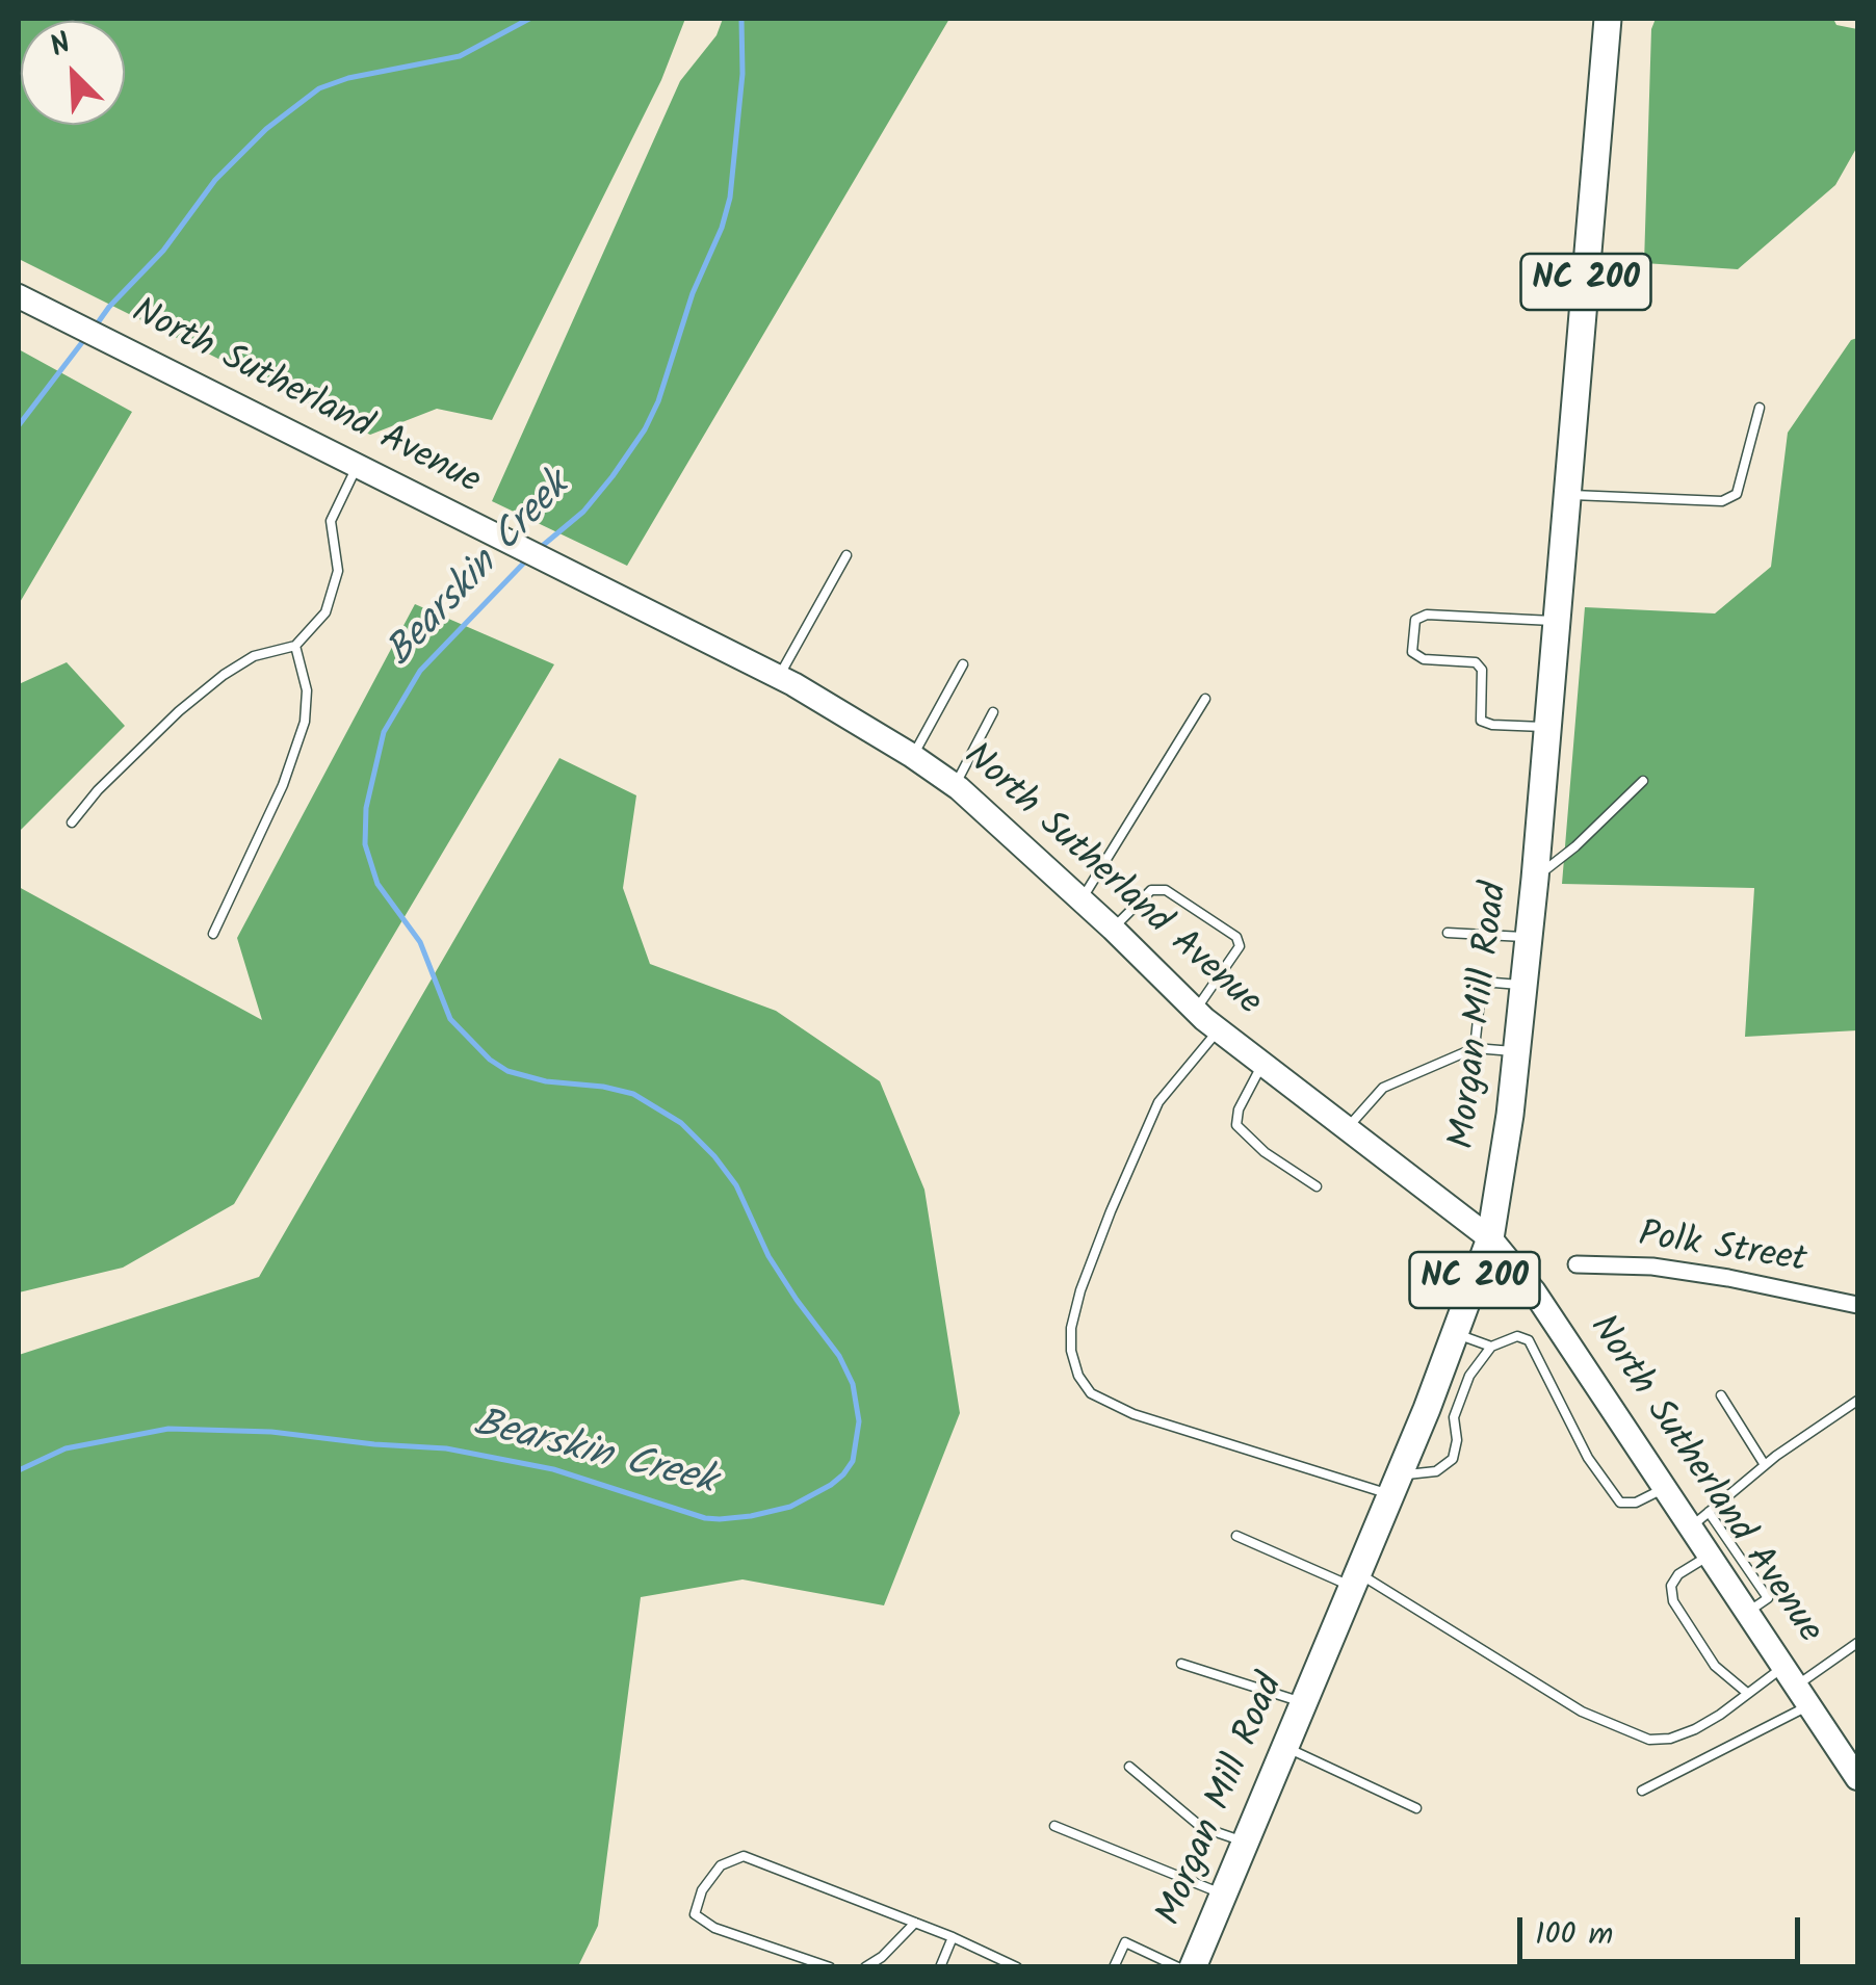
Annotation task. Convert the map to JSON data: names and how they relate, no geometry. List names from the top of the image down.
{
  "streets": {
    "main road": ["NC 200", "Morgan Mill Road"],
    "street": ["North Sutherland Avenue", "Polk Street"]
  },
  "crossings": [
    ["North Sutherland Avenue", "Morgan Mill Road"]
  ],
  "water": ["Bearskin Creek"],
  "scale_bar": "100 m",
  "north": "top left"
}
